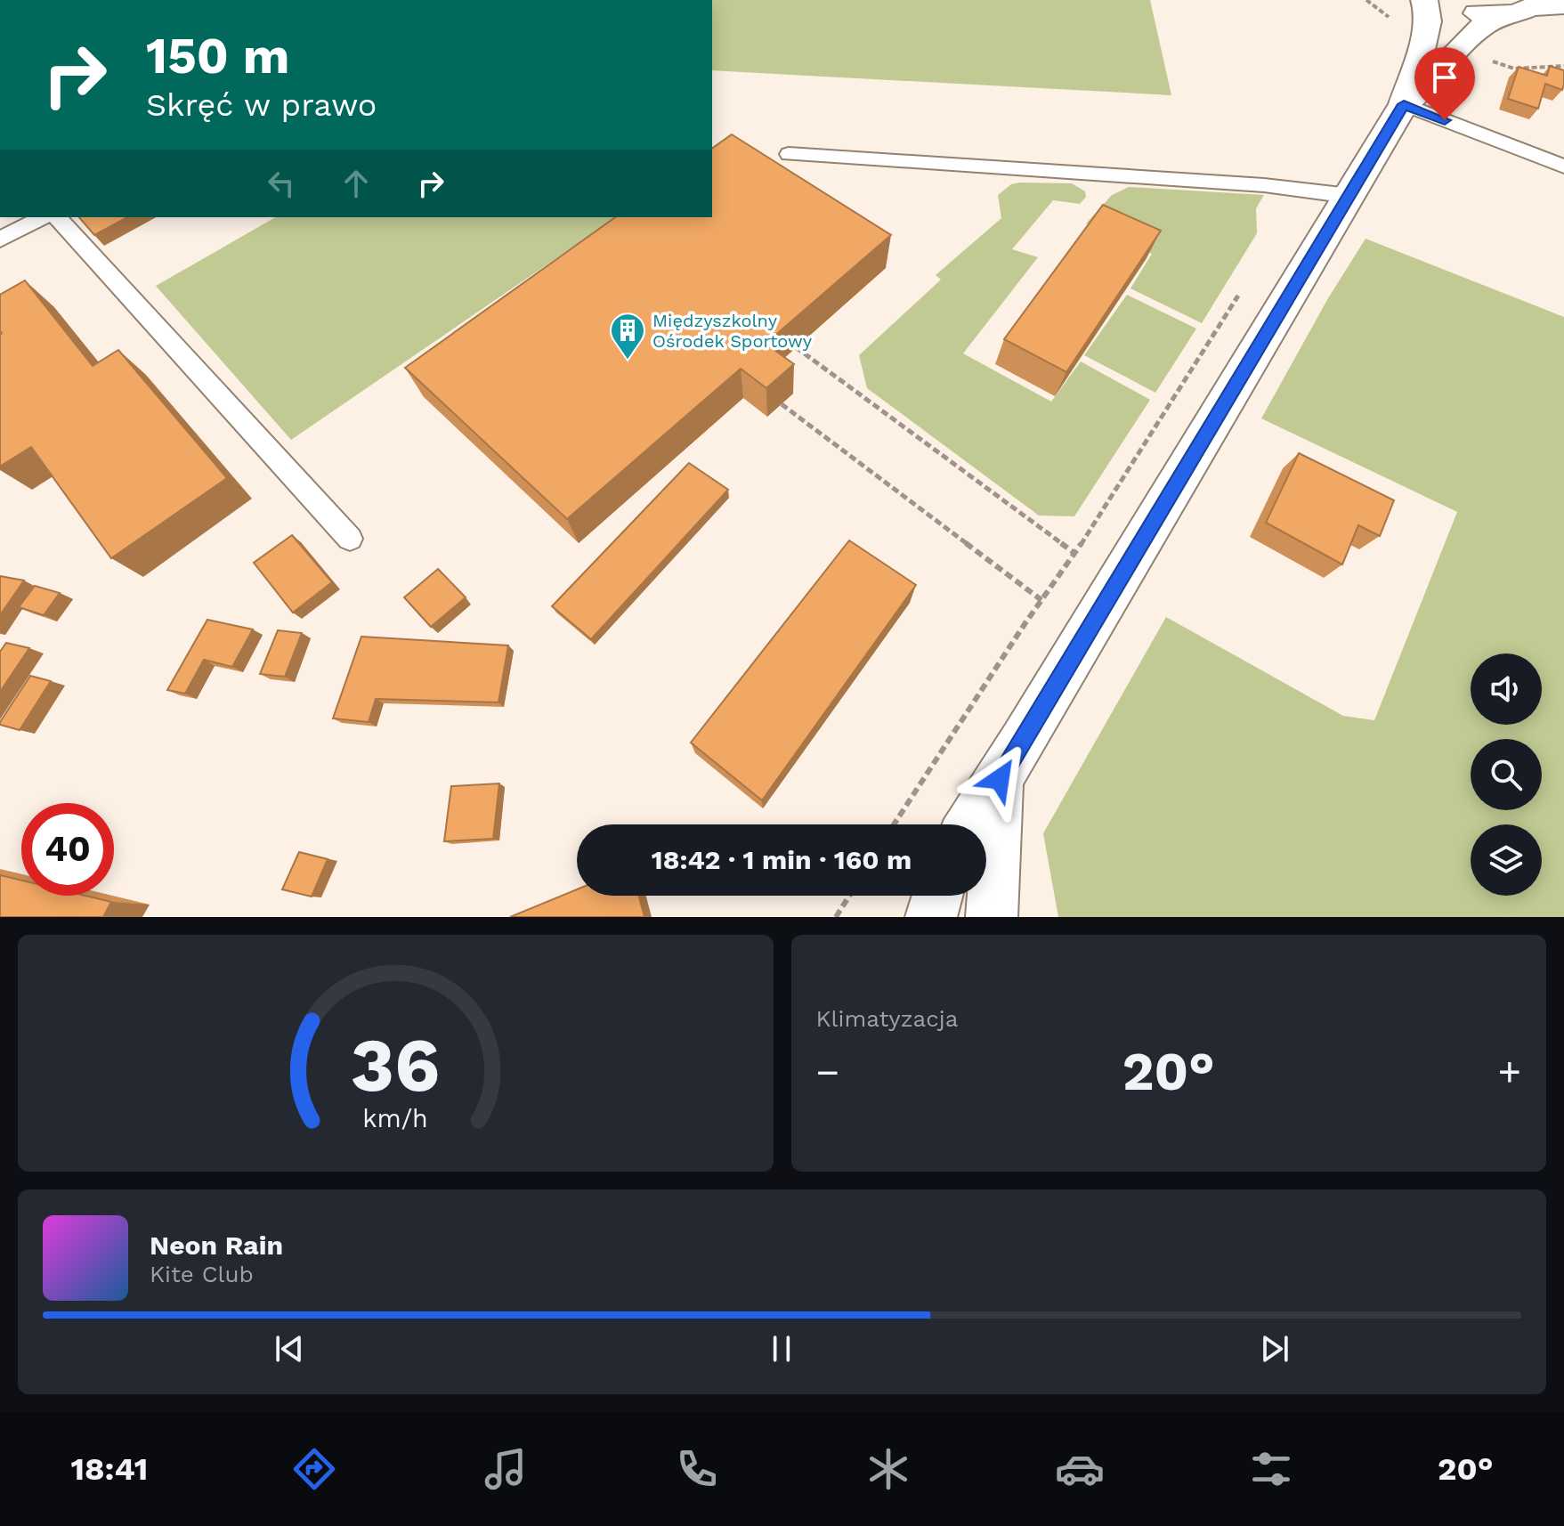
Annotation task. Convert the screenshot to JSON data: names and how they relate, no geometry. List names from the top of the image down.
{
  "places": {
    "building": ["Międzyszkolny Ośrodek Sportowy"]
  },
  "page": {
    "turn": ["150 m", "Skręć w prawo"],
    "limit": "40",
    "trip": "18:42 · 1 min · 160 m",
    "tile": "Klimatyzacja",
    "heat": ["−", "20°", "+"],
    "song": ["Neon Rain", "Kite Club"],
    "tabs": ["18:41", "20°"],
    "gauge": ["36", "km/h"]
  }
}
